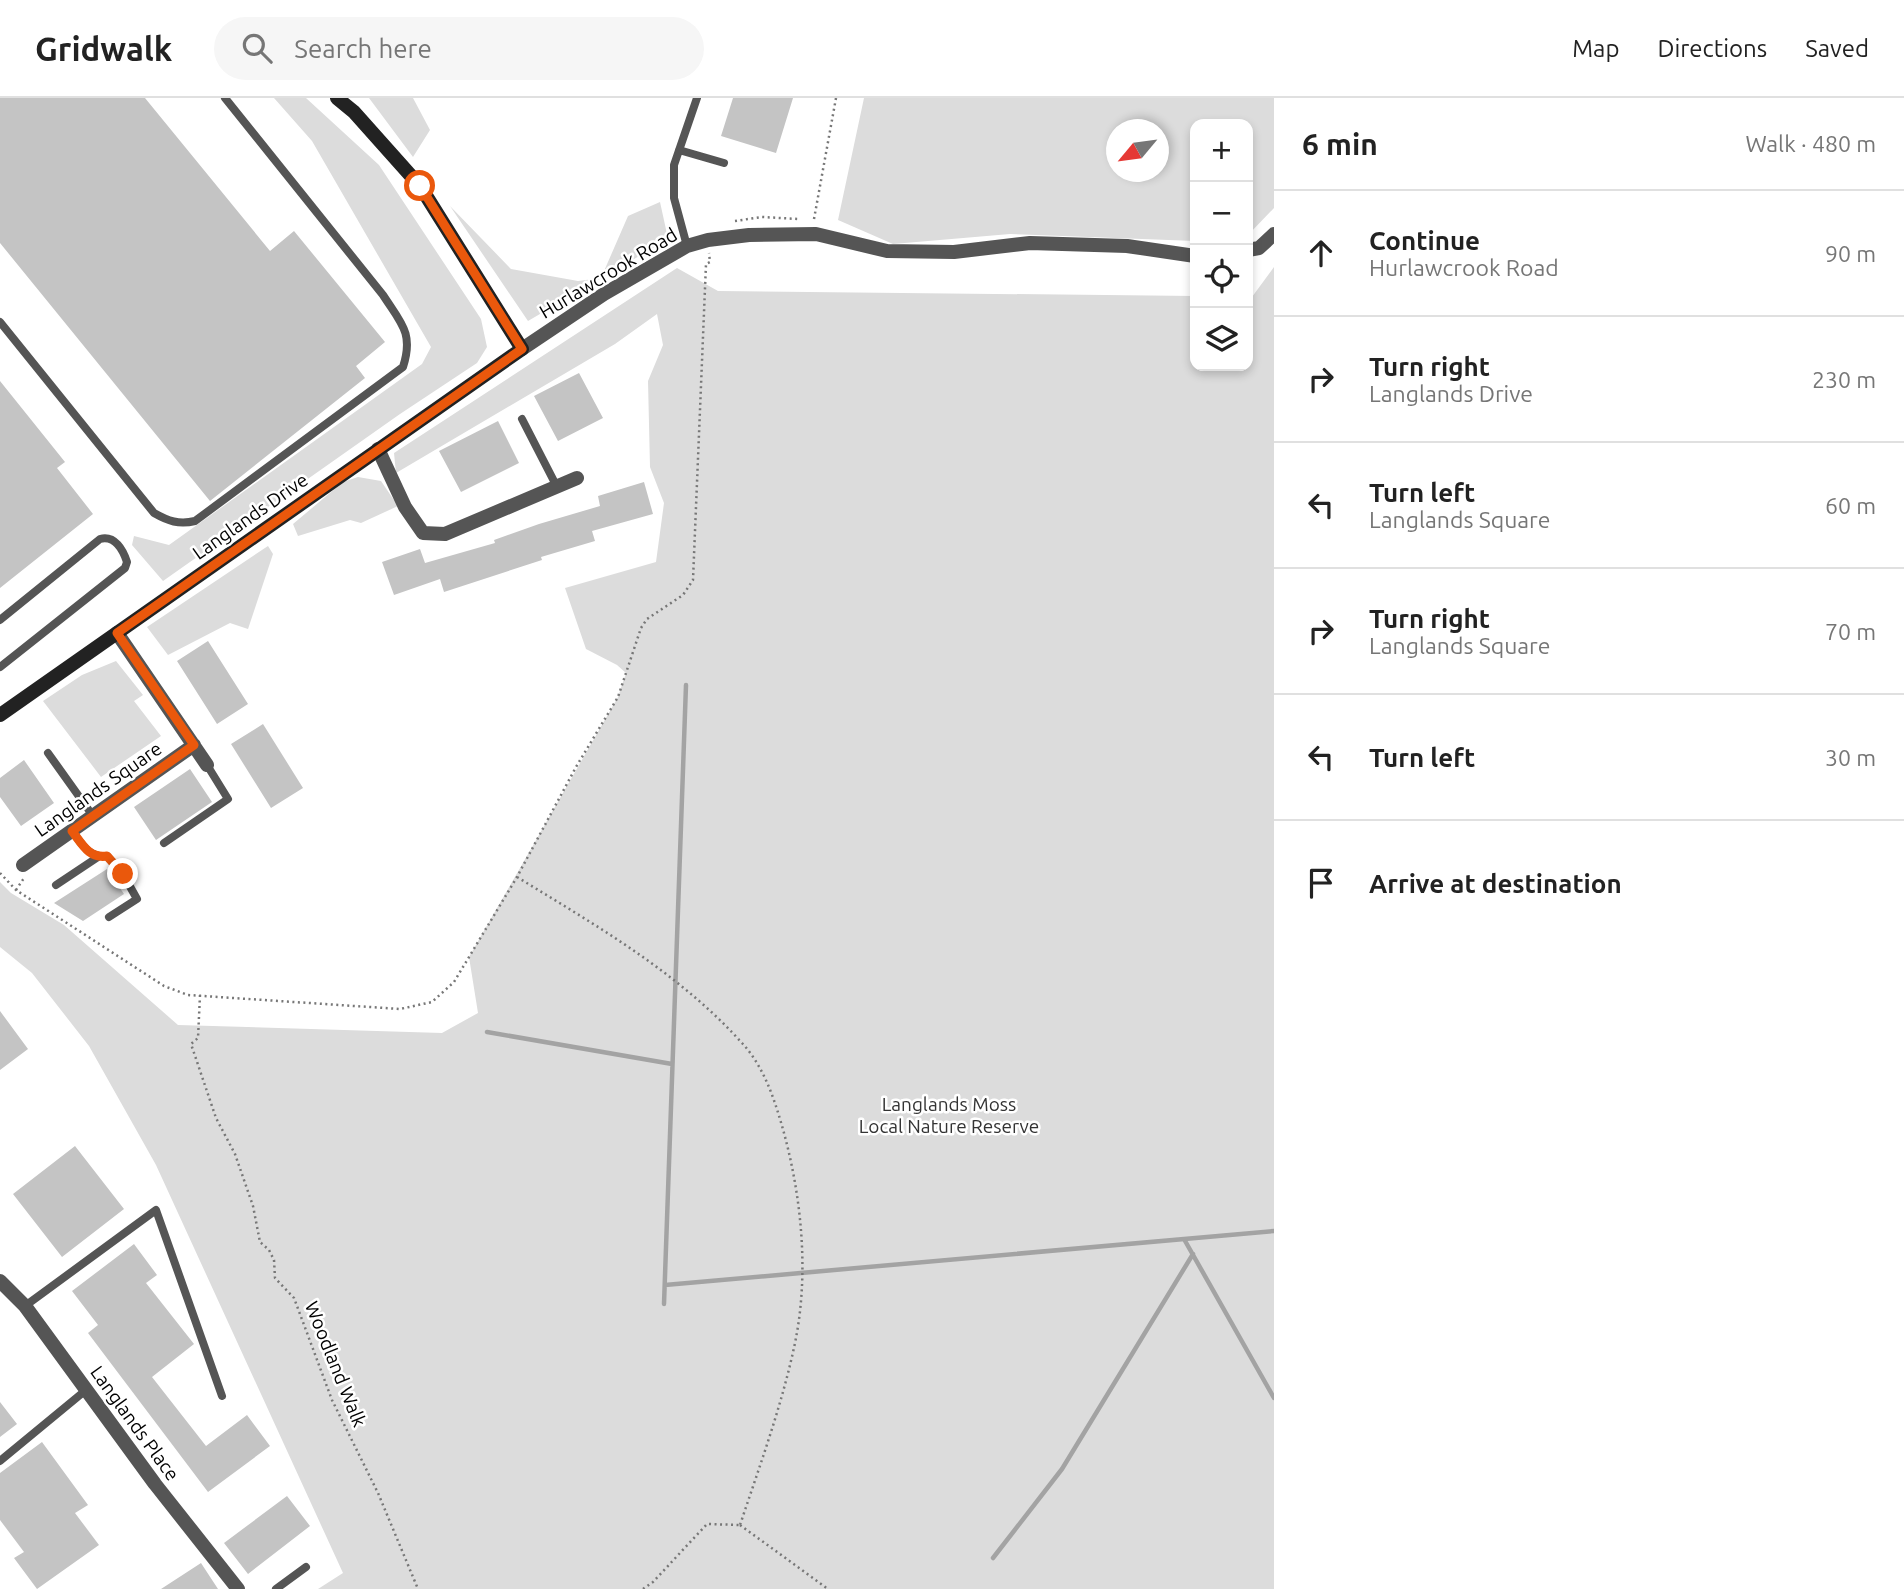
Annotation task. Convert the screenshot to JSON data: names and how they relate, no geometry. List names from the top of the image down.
{
  "streets": {
    "street": [
      "Hurlawcrook Road",
      "Langlands Drive",
      "Langlands Square",
      "Langlands Place"
    ],
    "path": ["Woodland Walk"]
  },
  "crossings": [
    ["Hurlawcrook Road", "Langlands Drive"]
  ],
  "parks": ["Langlands Moss Local Nature Reserve"],
  "north": "bottom left",
  "page": {
    "header": "Gridwalk",
    "search": "Search here",
    "nav": ["Map", "Directions", "Saved"],
    "heading": ["6 min", "Walk · 480 m"],
    "map_buttons": ["+", "−"],
    "list": [
      ["Continue", "Hurlawcrook Road", "90 m"],
      ["Turn right", "Langlands Drive", "230 m"],
      ["Turn left", "Langlands Square", "60 m"],
      ["Turn right", "Langlands Square", "70 m"],
      ["Turn left", "30 m"],
      "Arrive at destination"
    ]
  }
}
